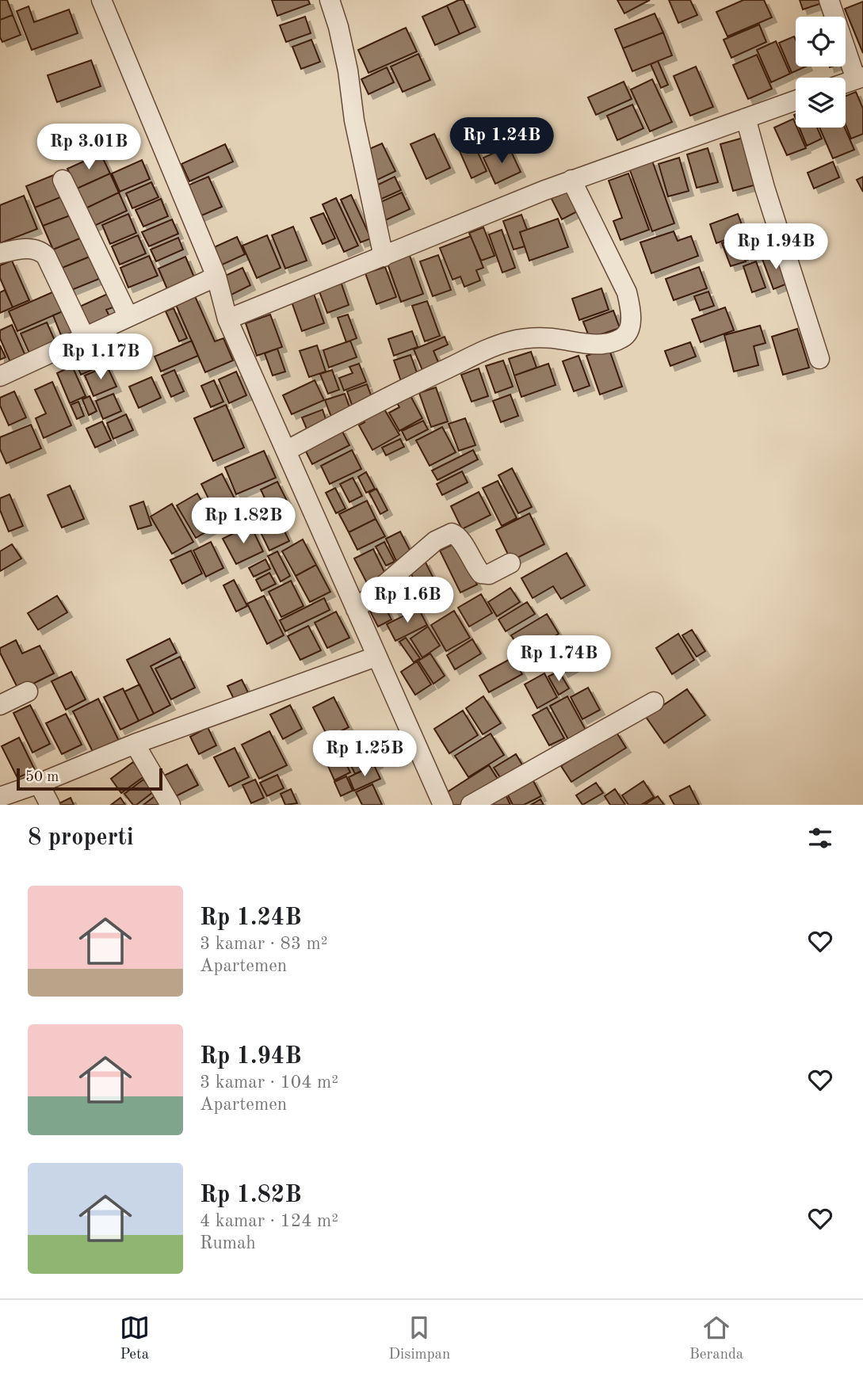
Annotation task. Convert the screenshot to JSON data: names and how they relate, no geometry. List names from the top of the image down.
{
  "scale_bar": "50 m",
  "page": {
    "price": [
      "Rp 1.24B",
      "Rp 3.01B",
      "Rp 1.94B",
      "Rp 1.17B",
      "Rp 1.82B",
      "Rp 1.6B",
      "Rp 1.74B",
      "Rp 1.25B"
    ],
    "scale": "50 m",
    "heading": "8 properti",
    "list": [
      {
        "name": "Rp 1.24B",
        "note": "3 kamar · 83 m² · Apartemen"
      },
      {
        "name": "Rp 1.94B",
        "note": "3 kamar · 104 m² · Apartemen"
      },
      {
        "name": "Rp 1.82B",
        "note": "4 kamar · 124 m² · Rumah"
      }
    ],
    "tabs": ["Peta", "Disimpan", "Beranda"]
  }
}
